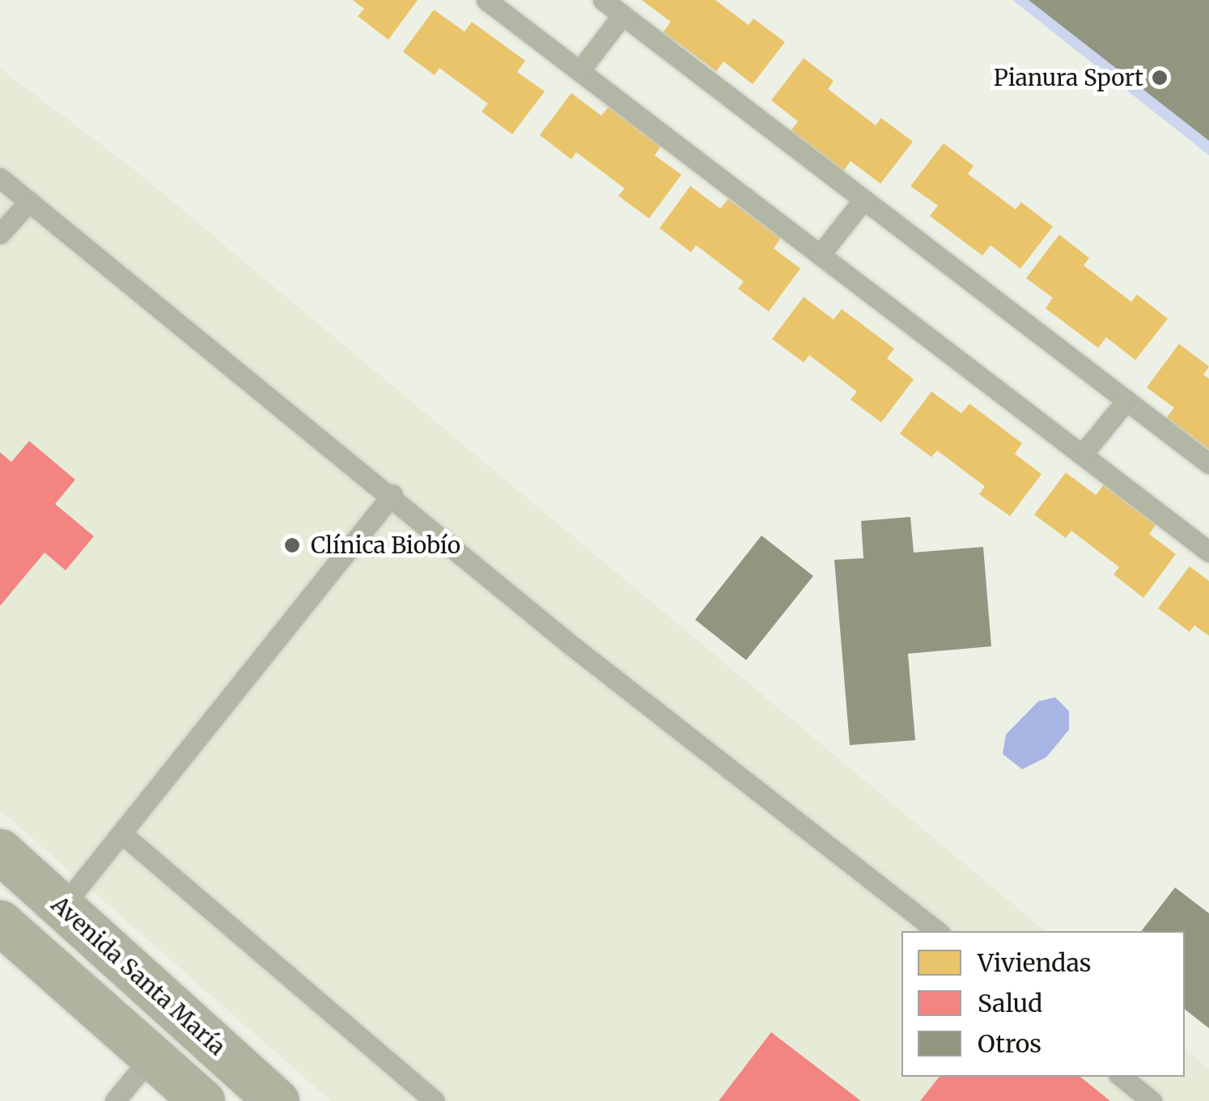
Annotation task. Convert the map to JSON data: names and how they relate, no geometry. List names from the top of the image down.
{
  "streets": {
    "main road": ["Avenida Santa María"]
  },
  "places": ["Pianura Sport", "Clínica Biobío"],
  "legend": ["Viviendas", "Salud", "Otros"]
}
